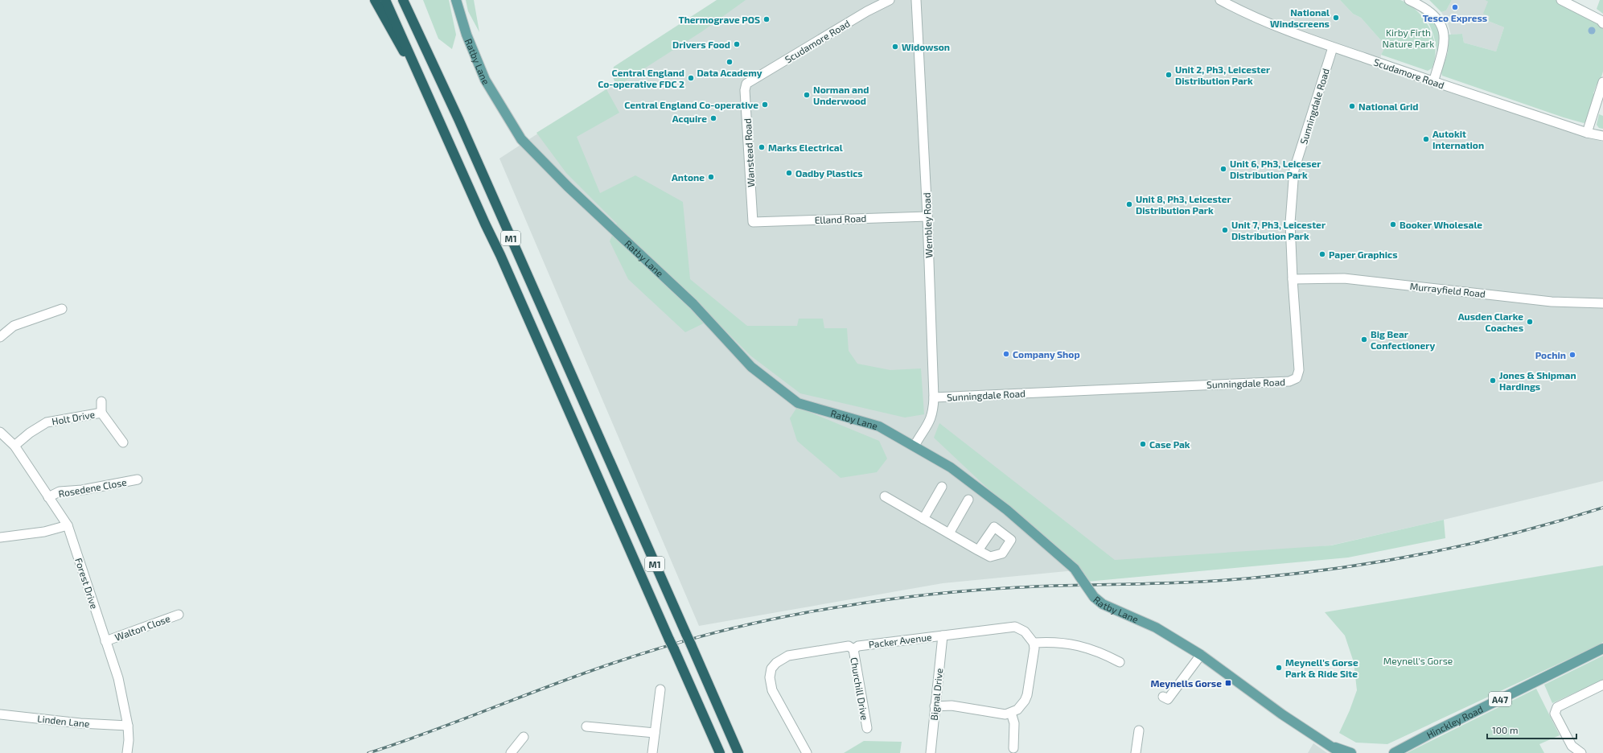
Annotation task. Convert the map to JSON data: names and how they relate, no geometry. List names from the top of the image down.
{
  "streets": {
    "highway": ["M1"],
    "main road": ["Ratby Lane", "A47", "Hinckley Road"],
    "street": [
      "Scudamore Road",
      "Sunningdale Road",
      "Wanstead Road",
      "Elland Road",
      "Wembley Road",
      "Murrayfield Road",
      "Holt Drive",
      "Rosedene Close",
      "Forest Drive",
      "Walton Close",
      "Packer Avenue",
      "Churchill Drive",
      "Bignal Drive",
      "Linden Lane"
    ]
  },
  "crossings": [
    ["Scudamore Road", "Sunningdale Road"],
    ["Scudamore Road", "Wanstead Road"],
    ["Ratby Lane", "Wembley Road"],
    ["Sunningdale Road", "Wembley Road"],
    ["Sunningdale Road", "Murrayfield Road"],
    ["Wanstead Road", "Elland Road"],
    ["Elland Road", "Wembley Road"],
    ["Holt Drive", "Forest Drive"],
    ["Rosedene Close", "Forest Drive"],
    ["Forest Drive", "Walton Close"],
    ["Forest Drive", "Linden Lane"],
    ["Packer Avenue", "Churchill Drive"],
    ["Packer Avenue", "Bignal Drive"]
  ],
  "parks": ["Kirby Firth Nature Park", "Meynell's Gorse"],
  "places": {
    "other": [
      "Tesco Express",
      "National Windscreens",
      "Thermograve POS",
      "Drivers Food",
      "Widowson",
      "Data Academy",
      "Unit 2, Ph3, Leicester Distribution Park",
      "Central England Co-operative FDC 2",
      "Norman and Underwood",
      "Central England Co-operative",
      "National Grid",
      "Acquire",
      "Autokit Internation",
      "Marks Electrical",
      "Unit 6, Ph3, Leiceser Distribution Park",
      "Oadby Plastics",
      "Antone",
      "Unit 8, Ph3, Leicester Distribution Park",
      "Booker Wholesale",
      "Unit 7, Ph3, Leicester Distribution Park",
      "Paper Graphics",
      "Ausden Clarke Coaches",
      "Big Bear Confectionery",
      "Company Shop",
      "Pochin",
      "Jones & Shipman Hardings",
      "Case Pak",
      "Meynell's Gorse Park & Ride Site"
    ],
    "transit": ["Meynells Gorse"]
  },
  "scale_bar": "100 m"
}
